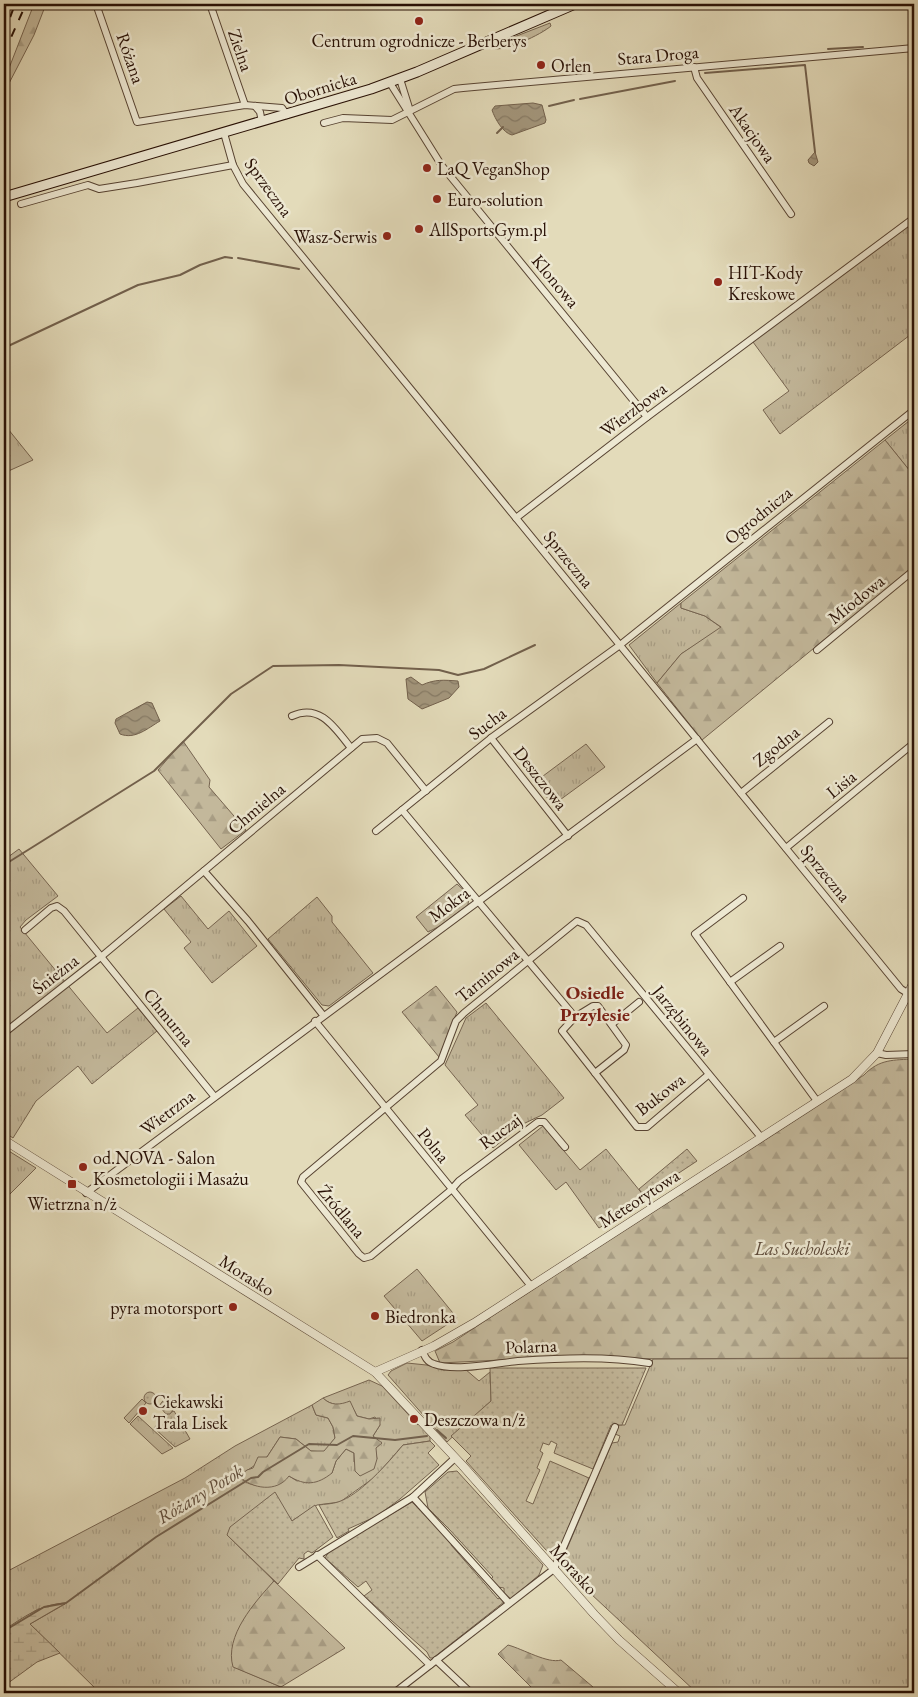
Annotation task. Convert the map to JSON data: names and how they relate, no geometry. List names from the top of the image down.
{
  "streets": {
    "main road": ["Obornicka"],
    "street": [
      "Zielna",
      "Stara Droga",
      "Różana",
      "Akacjowa",
      "Sprzeczna",
      "Klonowa",
      "Wierzbowa",
      "Ogrodnicza",
      "Miodowa",
      "Sucha",
      "Zgodna",
      "Deszczowa",
      "Lisia",
      "Chmielna",
      "Mokra",
      "Śnieżna",
      "Tarninowa",
      "Chmurna",
      "Jarzębinowa",
      "Bukowa",
      "Wietrzna",
      "Ruczaj",
      "Polna",
      "Meteorytowa",
      "Źródlana",
      "Morasko",
      "Polarna"
    ]
  },
  "crossings": [
    ["Zielna", "Różana"],
    ["Stara Droga", "Akacjowa"],
    ["Stara Droga", "Klonowa"],
    ["Obornicka", "Sprzeczna"],
    ["Sprzeczna", "Wierzbowa"],
    ["Sprzeczna", "Ogrodnicza"],
    ["Sprzeczna", "Sucha"],
    ["Sprzeczna", "Zgodna"],
    ["Sprzeczna", "Lisia"],
    ["Sprzeczna", "Mokra"],
    ["Sprzeczna", "Meteorytowa"],
    ["Klonowa", "Wierzbowa"],
    ["Ogrodnicza", "Sucha"],
    ["Sucha", "Deszczowa"],
    ["Sucha", "Chmielna"],
    ["Deszczowa", "Mokra"],
    ["Chmielna", "Śnieżna"],
    ["Chmielna", "Chmurna"],
    ["Mokra", "Chmurna"],
    ["Mokra", "Wietrzna"],
    ["Mokra", "Polna"],
    ["Śnieżna", "Chmurna"],
    ["Tarninowa", "Jarzębinowa"],
    ["Tarninowa", "Polna"],
    ["Tarninowa", "Źródlana"],
    ["Chmurna", "Wietrzna"],
    ["Jarzębinowa", "Bukowa"],
    ["Jarzębinowa", "Meteorytowa"],
    ["Wietrzna", "Morasko"],
    ["Ruczaj", "Polna"],
    ["Ruczaj", "Źródlana"],
    ["Polna", "Meteorytowa"],
    ["Polna", "Źródlana"],
    ["Meteorytowa", "Morasko"],
    ["Meteorytowa", "Polarna"]
  ],
  "districts": ["Osiedle Przylesie"],
  "water": ["Różany Potok"],
  "parks": ["Las Sucholeski"],
  "places": {
    "other": [
      "Centrum ogrodnicze - Berberys",
      "Orlen",
      "LaQ VeganShop",
      "Euro-solution",
      "AllSportsGym.pl",
      "Wasz-Serwis",
      "HIT-Kody Kreskowe",
      "od.NOVA - Salon Kosmetologii i Masażu",
      "pyra motorsport",
      "Biedronka",
      "Ciekawski Trala Lisek",
      "Deszczowa n/ż"
    ],
    "transit": ["Wietrzna n/ż"]
  }
}
